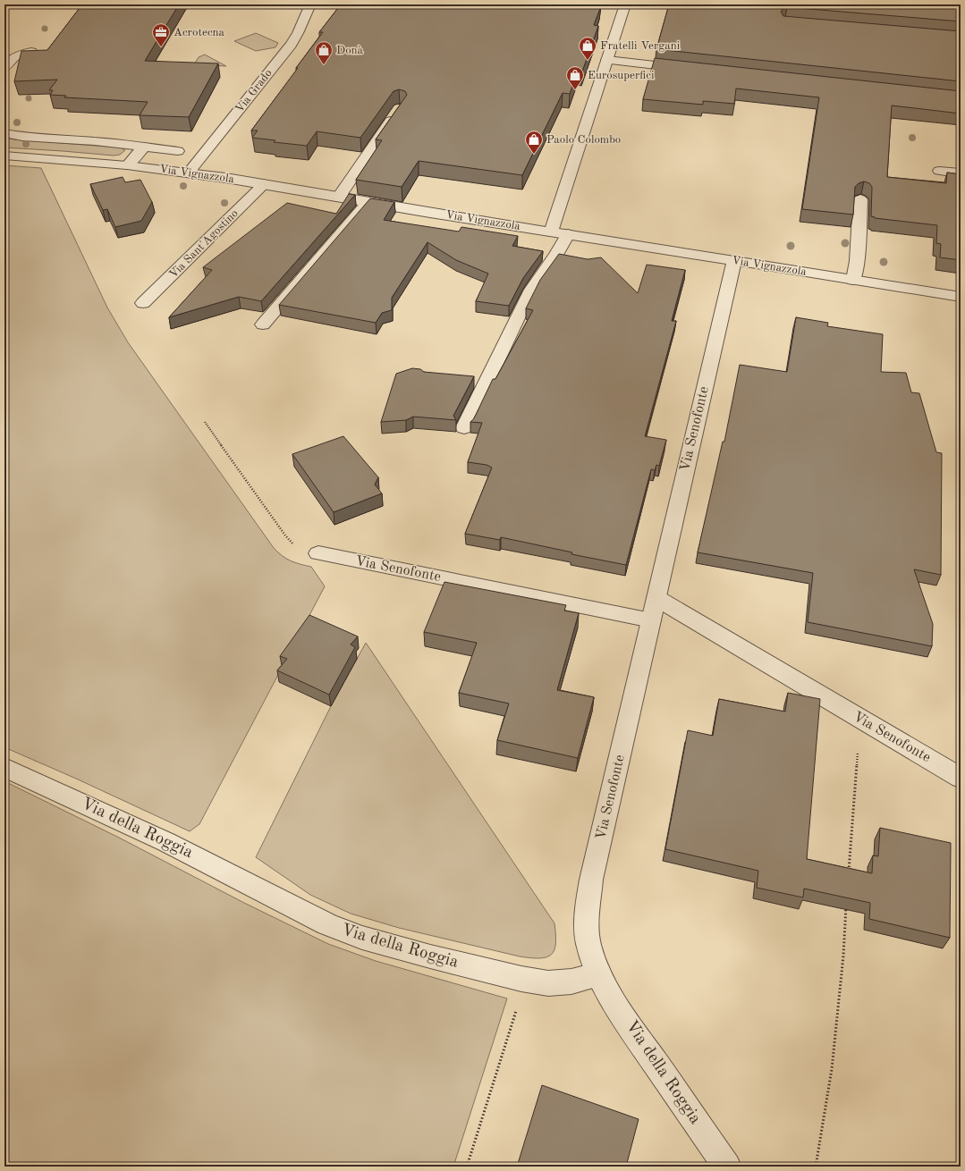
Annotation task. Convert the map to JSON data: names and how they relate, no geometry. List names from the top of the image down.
{
  "streets": {
    "street": [
      "Via Grado",
      "Via Vignazzola",
      "Via Sant'Agostino",
      "Via Senofonte",
      "Via della Roggia"
    ]
  },
  "crossings": [
    ["Via Grado", "Via Vignazzola"],
    ["Via Vignazzola", "Via Sant'Agostino"],
    ["Via Vignazzola", "Via Senofonte"],
    ["Via Senofonte", "Via della Roggia"]
  ],
  "places": {
    "office": ["Acrotecna"],
    "shop": [
      "Fratelli Vergani",
      "Donà",
      "Eurosuperfici",
      "Paolo Colombo"
    ]
  }
}
